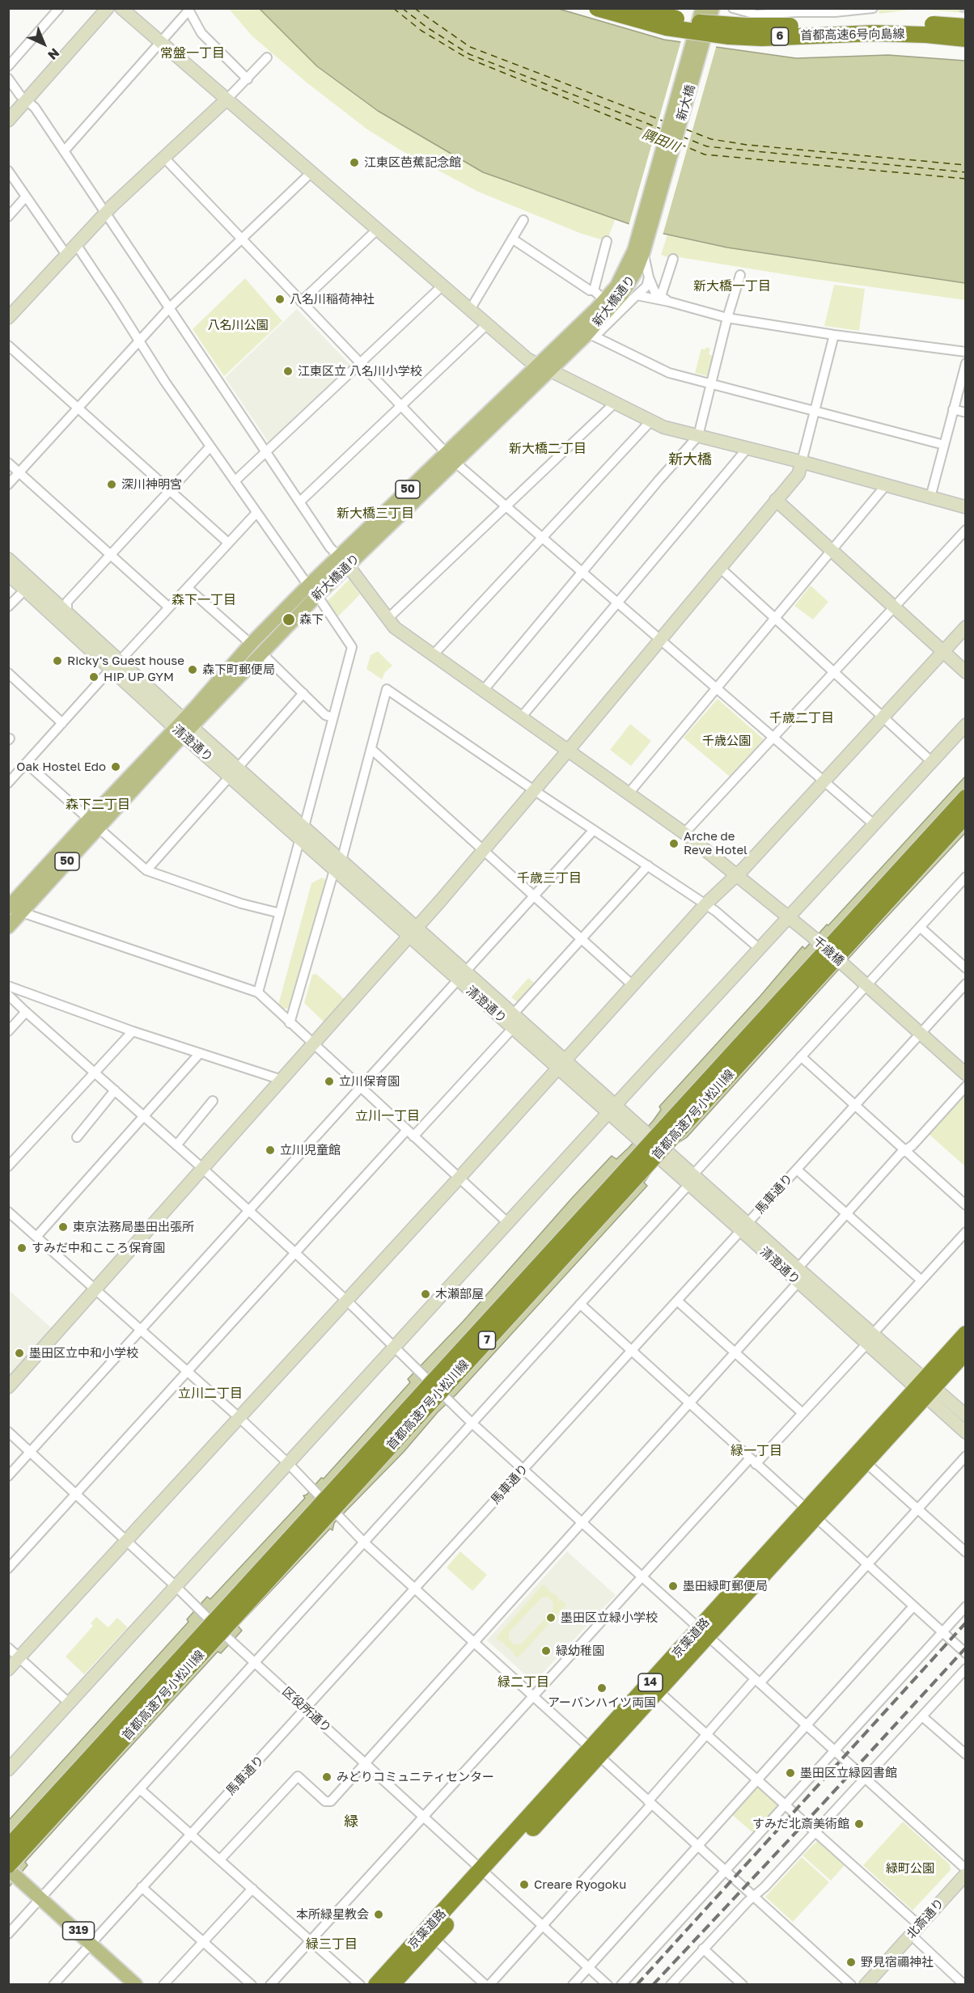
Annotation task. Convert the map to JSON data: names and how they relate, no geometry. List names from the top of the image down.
{
  "streets": {
    "highway": [
      "首都高速6号向島線",
      "6",
      "首都高速7号小松川線",
      "7",
      "京葉道路",
      "14"
    ],
    "main road": [
      "新大橋",
      "新大橋通り",
      "50",
      "319"
    ],
    "street": [
      "清澄通り",
      "千歳橋",
      "馬車通り",
      "区役所通り",
      "北斎通り"
    ]
  },
  "crossings": [
    ["新大橋", "新大橋通り"],
    ["新大橋通り", "清澄通り"],
    ["新大橋通り", "千歳橋"],
    ["清澄通り", "馬車通り"],
    ["清澄通り", "京葉道路"],
    ["千歳橋", "馬車通り"],
    ["馬車通り", "区役所通り"],
    ["馬車通り", "319"],
    ["京葉道路", "区役所通り"]
  ],
  "districts": [
    "常盤一丁目",
    "新大橋一丁目",
    "新大橋二丁目",
    "新大橋",
    "新大橋三丁目",
    "森下一丁目",
    "千歳二丁目",
    "森下二丁目",
    "千歳三丁目",
    "立川一丁目",
    "立川二丁目",
    "緑一丁目",
    "緑二丁目",
    "緑",
    "緑三丁目"
  ],
  "water": ["隅田川"],
  "parks": ["八名川公園", "千歳公園", "緑町公園"],
  "places": [
    "江東区芭蕉記念館",
    "八名川稲荷神社",
    "江東区立 八名川小学校",
    "深川神明宮",
    "森下",
    "Ricky's Guest house",
    "森下町郵便局",
    "HIP UP GYM",
    "Oak Hostel Edo",
    "Arche de Reve Hotel",
    "立川保育園",
    "立川児童館",
    "東京法務局墨田出張所",
    "すみだ中和こころ保育園",
    "木瀬部屋",
    "墨田区立中和小学校",
    "墨田緑町郵便局",
    "墨田区立緑小学校",
    "緑幼稚園",
    "アーバンハイツ両国",
    "墨田区立緑図書館",
    "みどりコミュニティセンター",
    "すみだ北斎美術館",
    "Creare Ryogoku",
    "本所緑星教会",
    "野見宿禰神社"
  ],
  "north": "bottom right"
}
